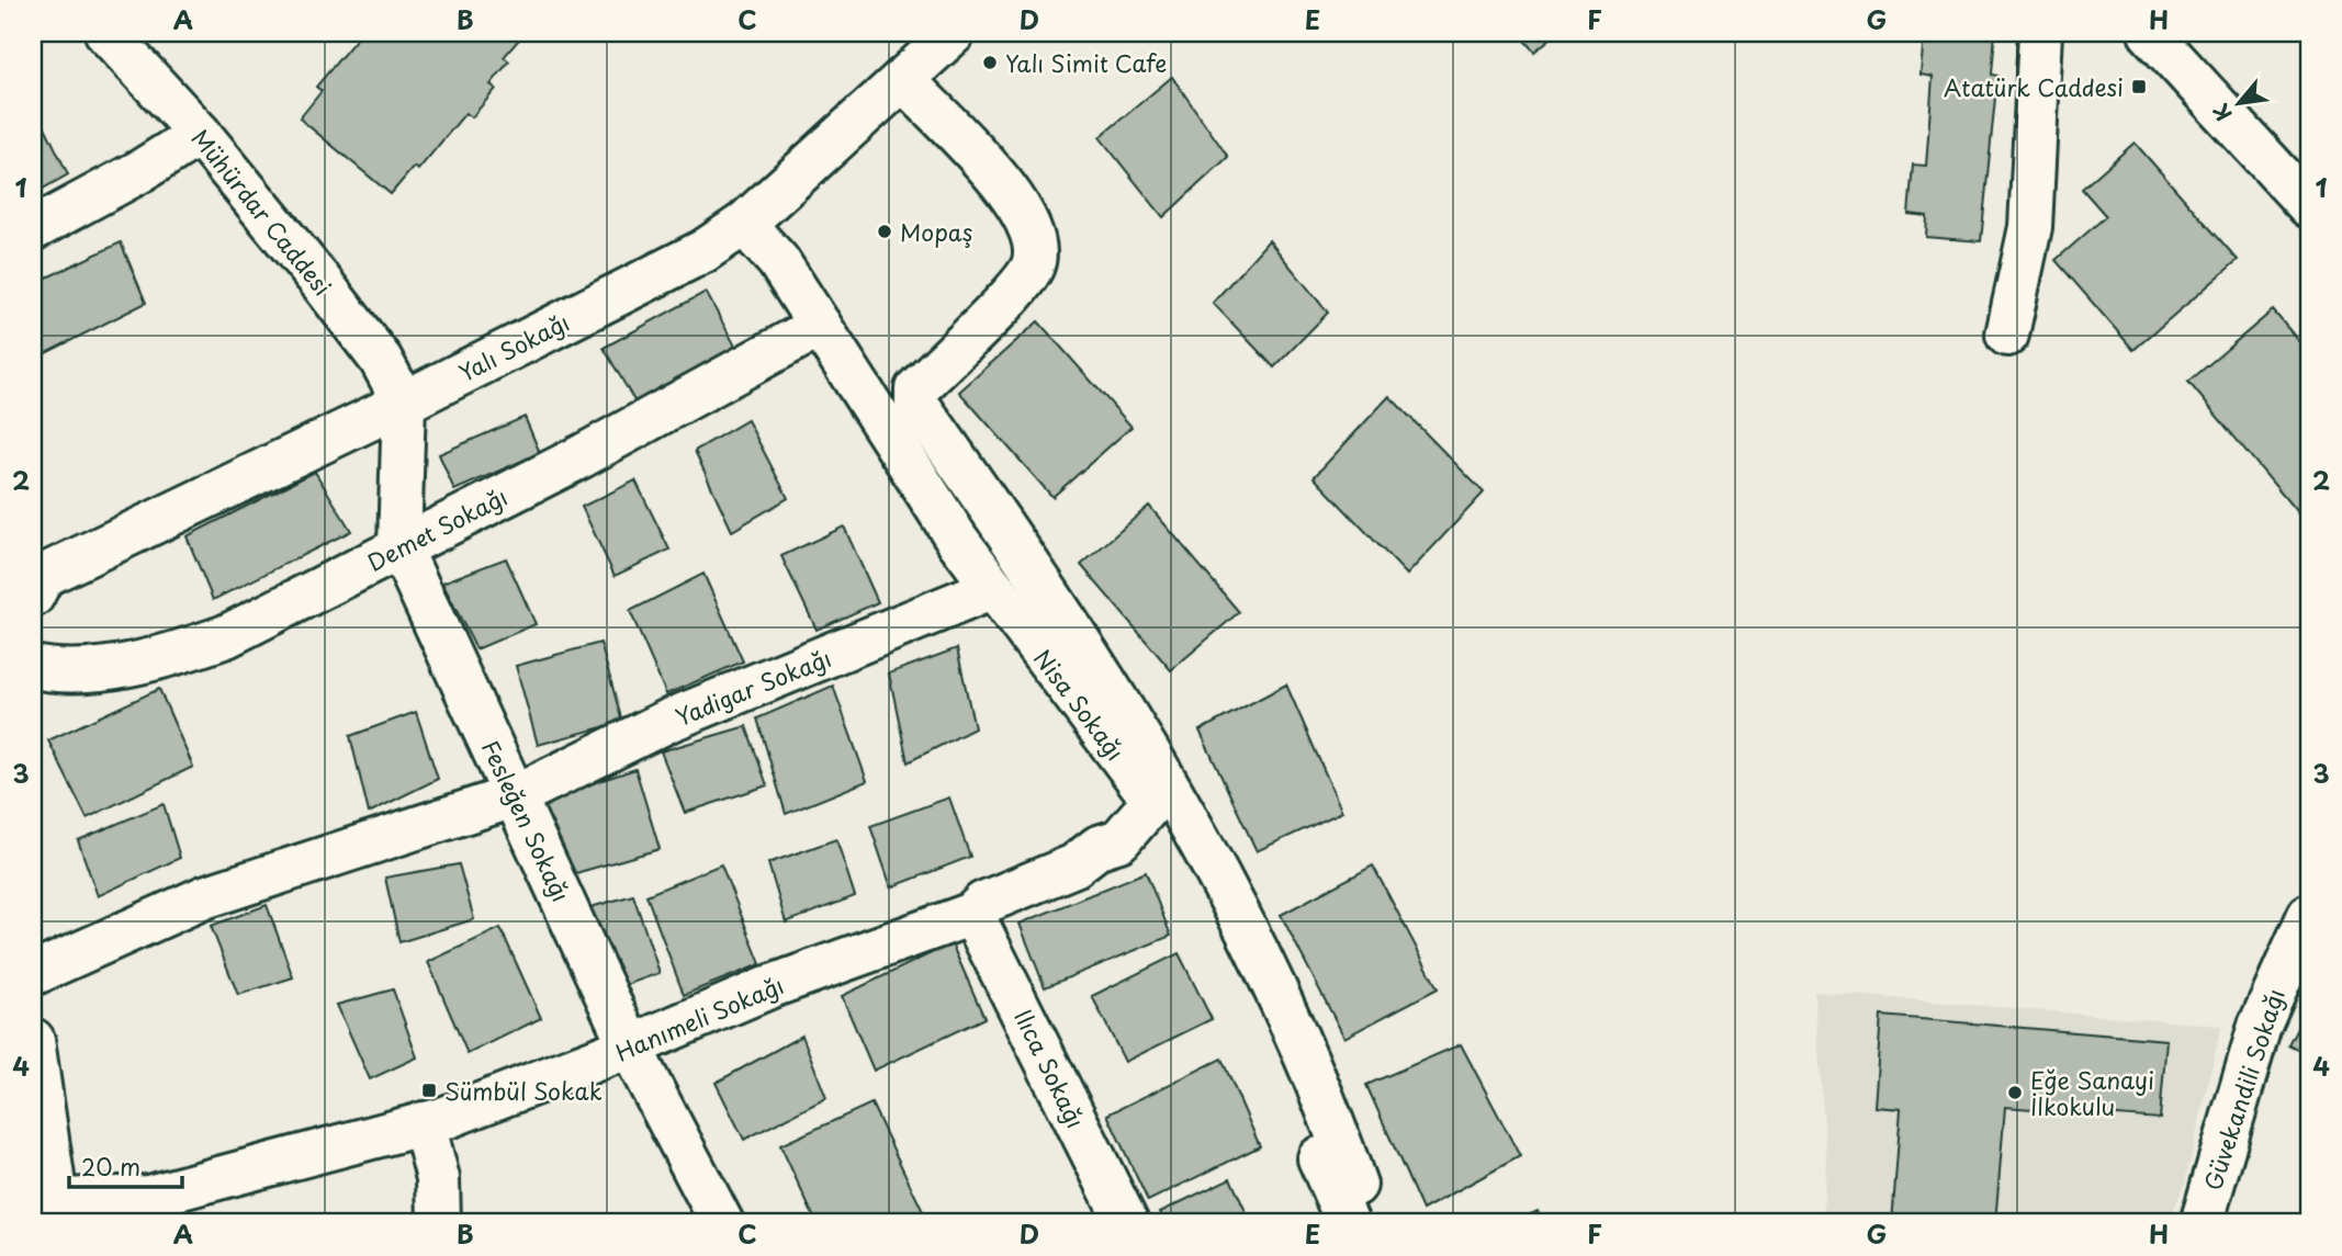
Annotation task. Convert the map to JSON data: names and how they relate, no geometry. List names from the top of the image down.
{
  "streets": {
    "street": [
      "Mühürdar Caddesi",
      "Yalı Sokağı",
      "Demet Sokağı",
      "Yadigar Sokağı",
      "Nisa Sokağı",
      "Fesleğen Sokağı",
      "Hanımeli Sokağı",
      "Ilıca Sokağı",
      "Güvekandili Sokağı"
    ]
  },
  "crossings": [
    ["Mühürdar Caddesi", "Yalı Sokağı"],
    ["Mühürdar Caddesi", "Fesleğen Sokağı"],
    ["Yalı Sokağı", "Nisa Sokağı"],
    ["Yalı Sokağı", "Fesleğen Sokağı"],
    ["Demet Sokağı", "Nisa Sokağı"],
    ["Demet Sokağı", "Fesleğen Sokağı"],
    ["Yadigar Sokağı", "Nisa Sokağı"],
    ["Yadigar Sokağı", "Fesleğen Sokağı"],
    ["Nisa Sokağı", "Hanımeli Sokağı"],
    ["Fesleğen Sokağı", "Hanımeli Sokağı"],
    ["Hanımeli Sokağı", "Ilıca Sokağı"]
  ],
  "places": {
    "other": ["Yalı Simit Cafe", "Mopaş", "Eğe Sanayi İlkokulu"],
    "transit": ["Atatürk Caddesi", "Sümbül Sokak"]
  },
  "scale_bar": "20 m",
  "north": "bottom left",
  "grid": {
    "columns": [
      "A",
      "B",
      "C",
      "D",
      "E",
      "F",
      "G",
      "H"
    ],
    "rows": [
      "1",
      "2",
      "3",
      "4"
    ]
  }
}
